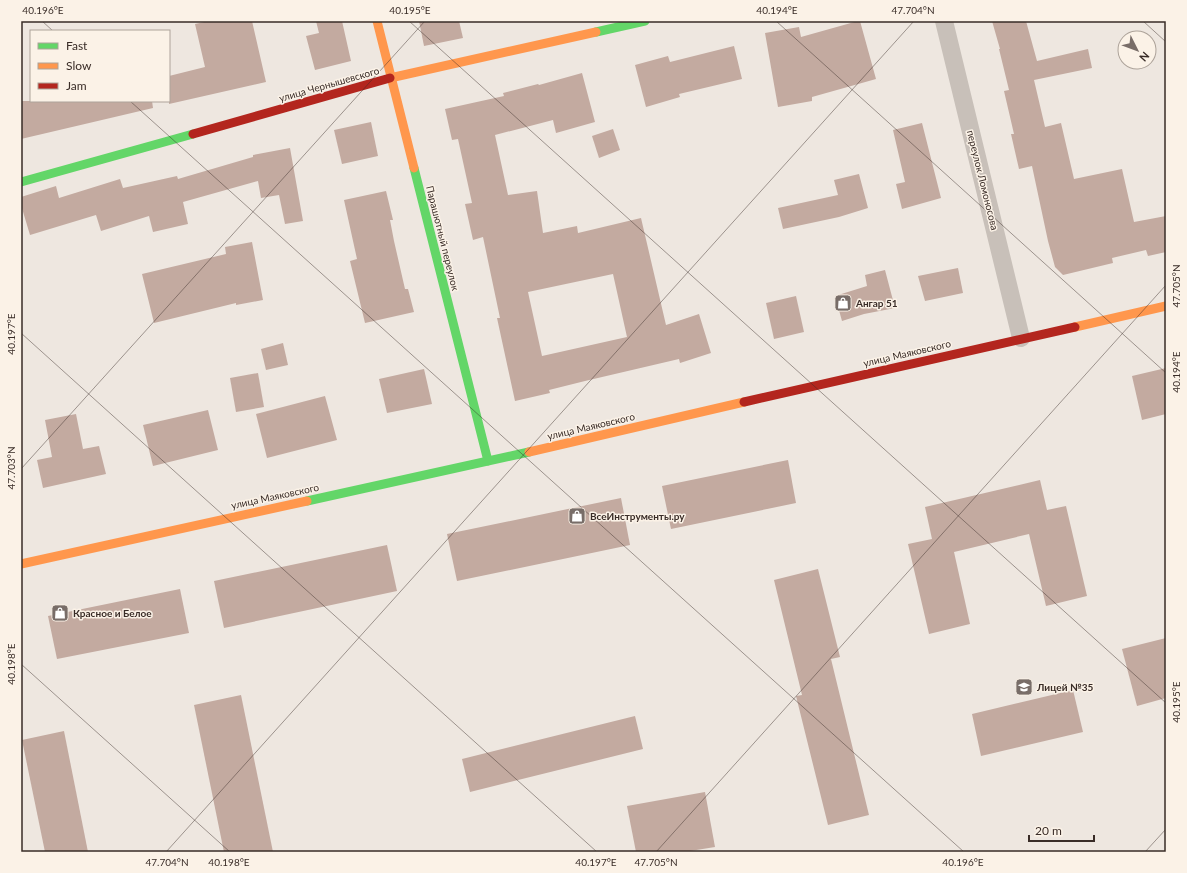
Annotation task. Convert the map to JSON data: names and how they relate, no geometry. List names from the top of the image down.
{
  "streets": {
    "main road": ["улица Чернышевского", "Парашютный переулок", "улица Маяковского"],
    "street": ["переулок Ломоносова"]
  },
  "crossings": [
    ["улица Чернышевского", "Парашютный переулок"],
    ["переулок Ломоносова", "улица Маяковского"],
    ["Парашютный переулок", "улица Маяковского"]
  ],
  "places": {
    "shop": ["Ангар 51", "ВсеИнструменты.ру", "Красное и Белое"],
    "school or university": ["Лицей №35"]
  },
  "legend": ["Fast", "Slow", "Jam"],
  "scale_bar": "20 m",
  "north": "bottom right",
  "coordinates": [
    "40.196°E",
    "40.195°E",
    "40.194°E",
    "47.704°N",
    "47.705°N",
    "40.197°E",
    "47.703°N",
    "40.198°E"
  ]
}
